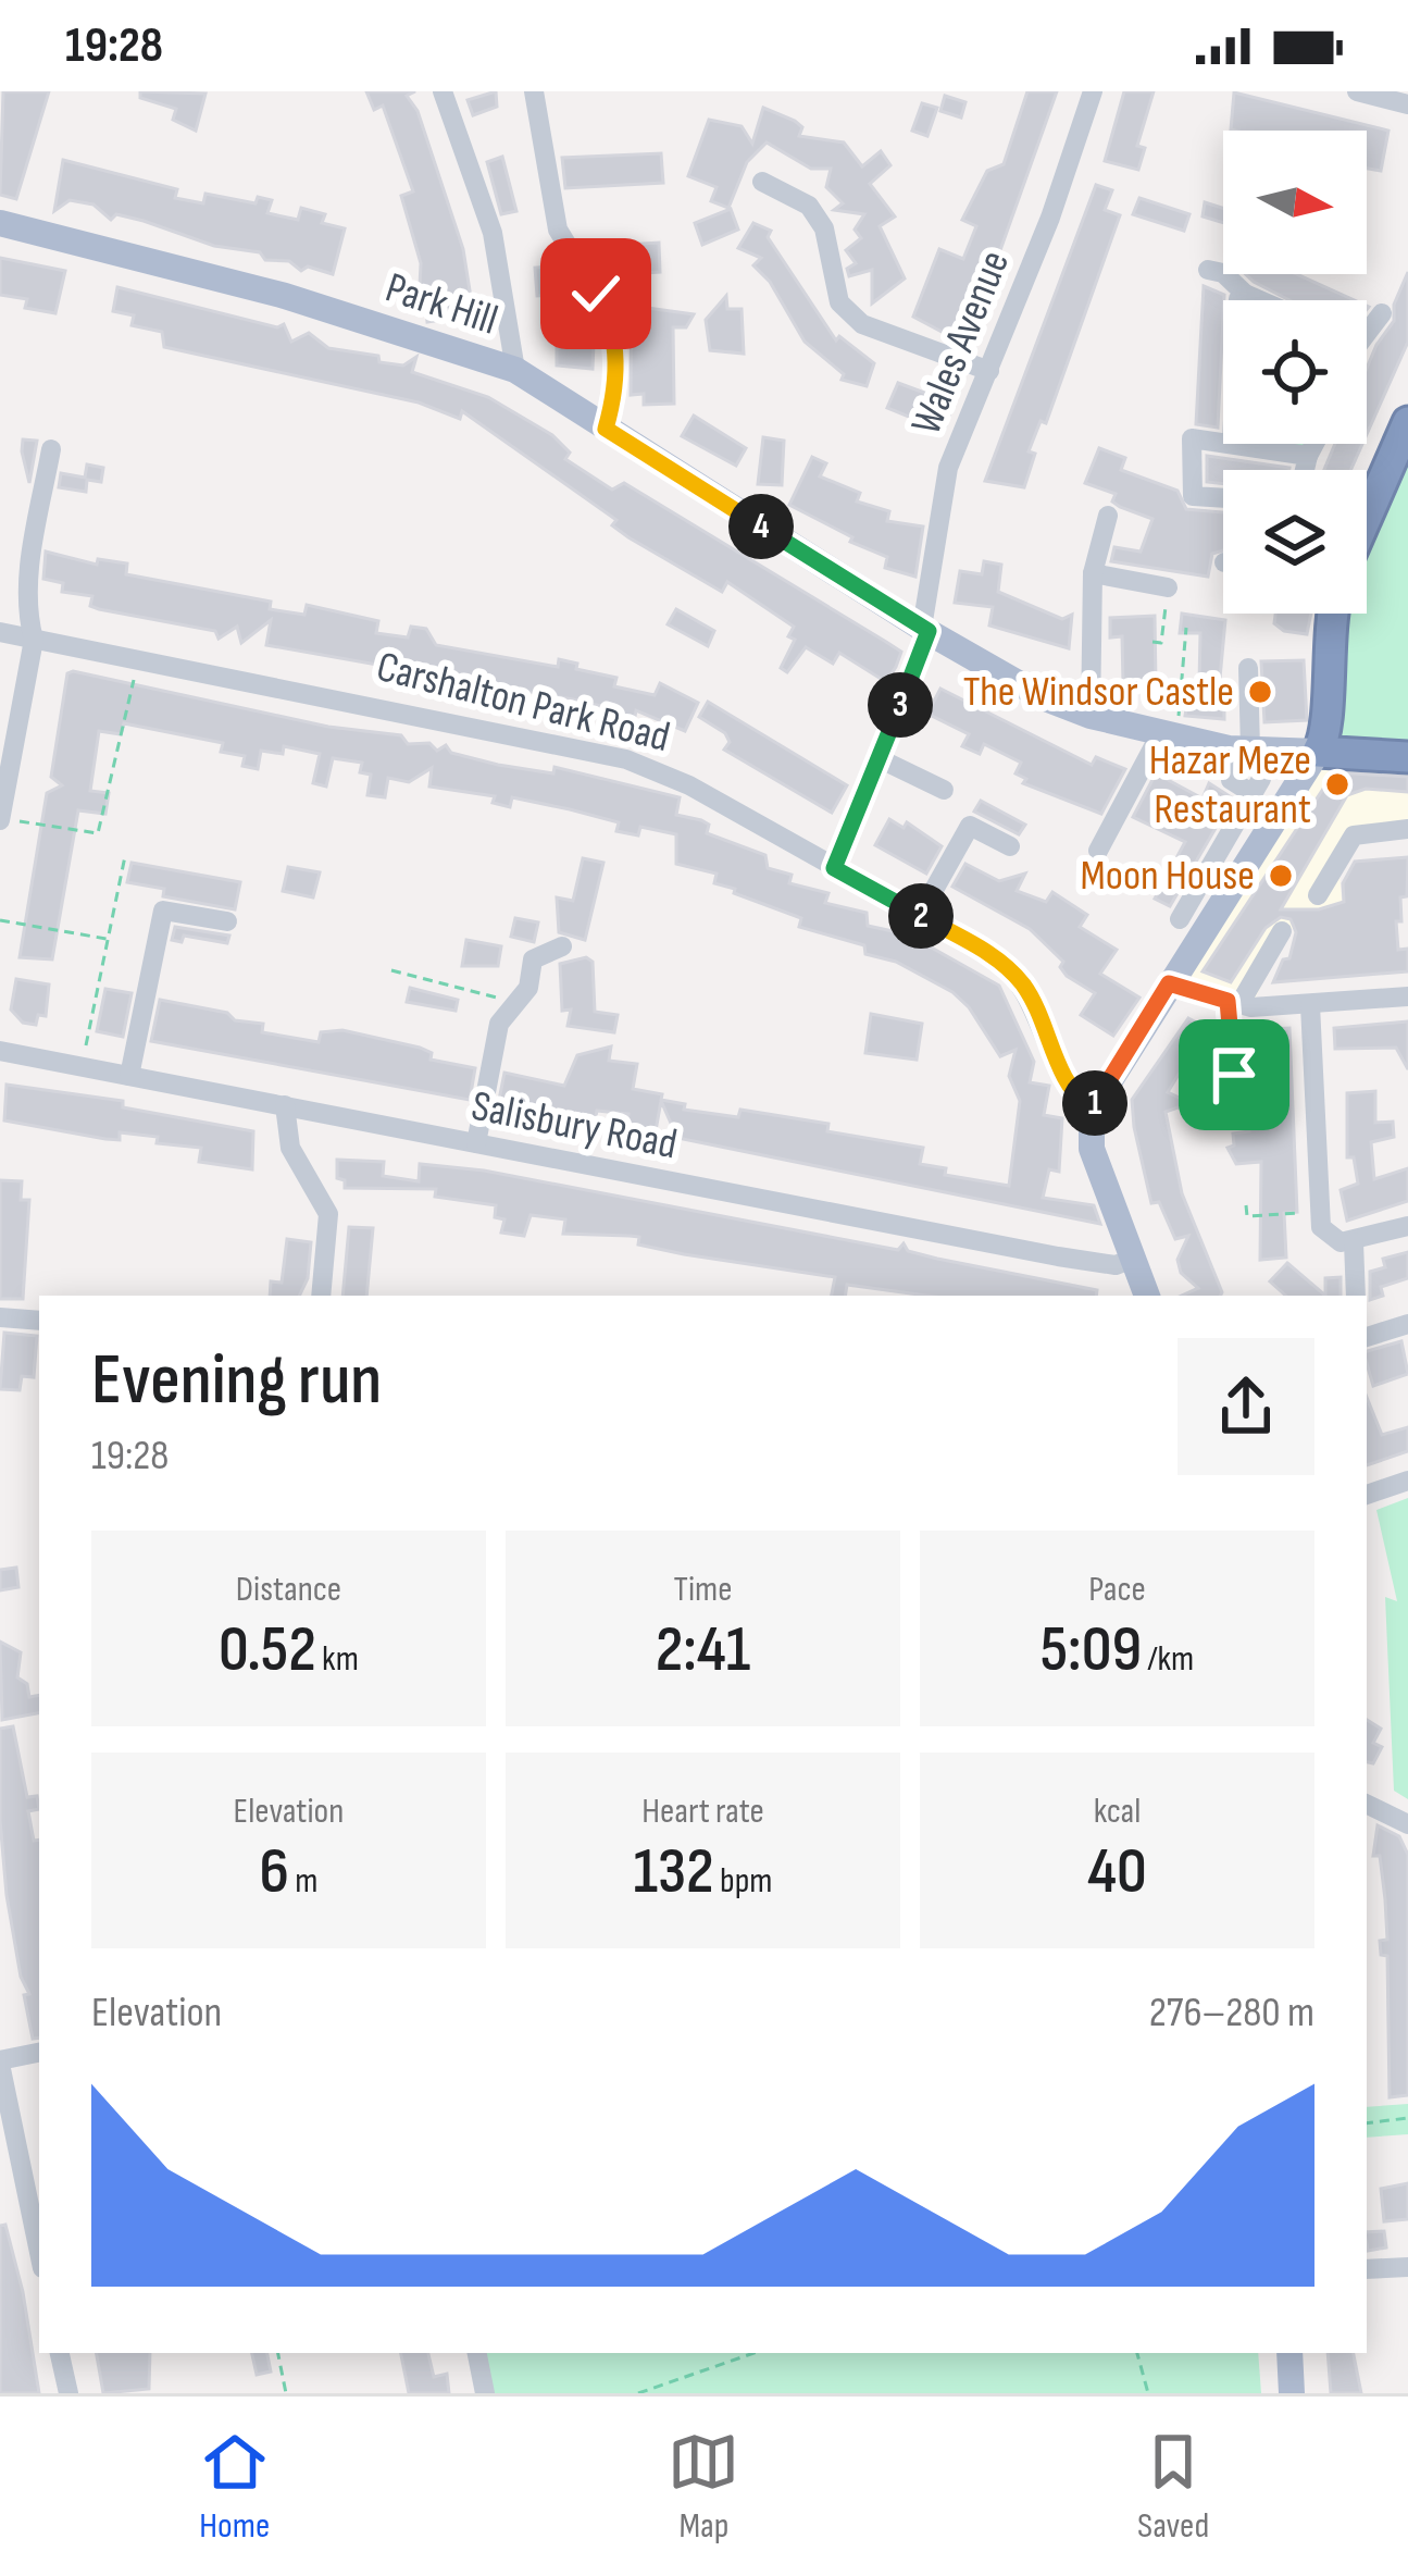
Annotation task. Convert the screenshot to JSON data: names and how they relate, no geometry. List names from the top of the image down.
{
  "streets": {
    "main road": ["Park Hill", "Carshalton Park Road"],
    "street": ["Wales Avenue", "Salisbury Road"]
  },
  "crossings": [
    ["Park Hill", "Wales Avenue"],
    ["Wales Avenue", "Carshalton Park Road"],
    ["Carshalton Park Road", "Salisbury Road"]
  ],
  "places": ["The Windsor Castle", "Hazar Meze Restaurant", "Moon House"],
  "north": "right",
  "page": {
    "status": "19:28",
    "pins": [
      "4",
      "3",
      "2",
      "1"
    ],
    "heading": ["Evening run", "19:28"],
    "stats": [
      ["Distance", "0.52 km"],
      ["Time", "2:41"],
      ["Pace", "5:09 /km"],
      ["Elevation", "6 m"],
      ["Heart rate", "132 bpm"],
      ["kcal", "40"]
    ],
    "chart": ["Elevation", "276–280 m"],
    "tabs": ["Home", "Map", "Saved"]
  }
}
